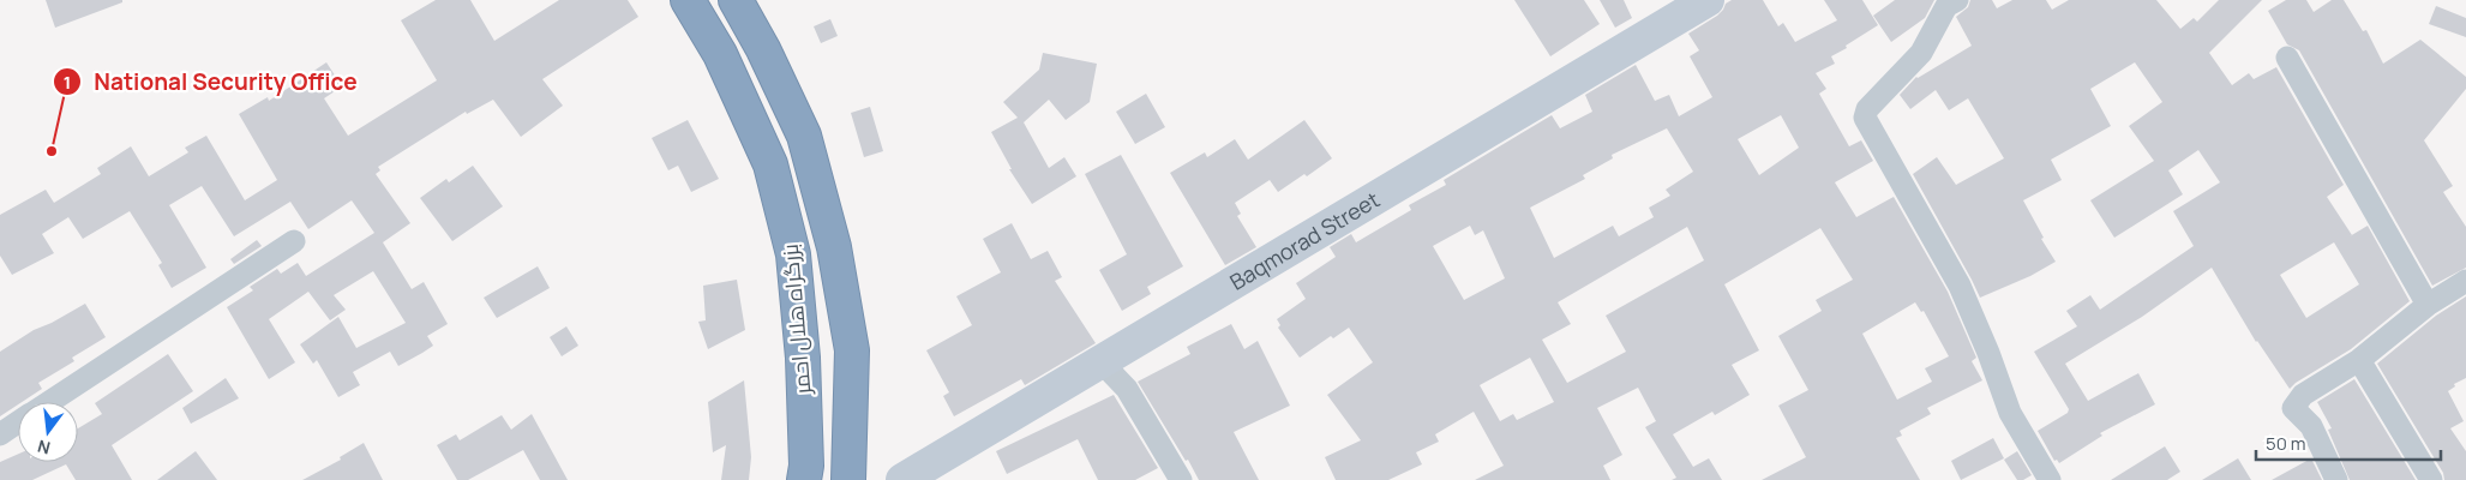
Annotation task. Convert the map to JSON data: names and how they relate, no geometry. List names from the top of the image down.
{
  "streets": {
    "highway": ["بزرگراه هلال احمر"],
    "street": ["Baqmorad Street"]
  },
  "places": ["National Security Office"],
  "scale_bar": "50 m",
  "north": "bottom"
}
